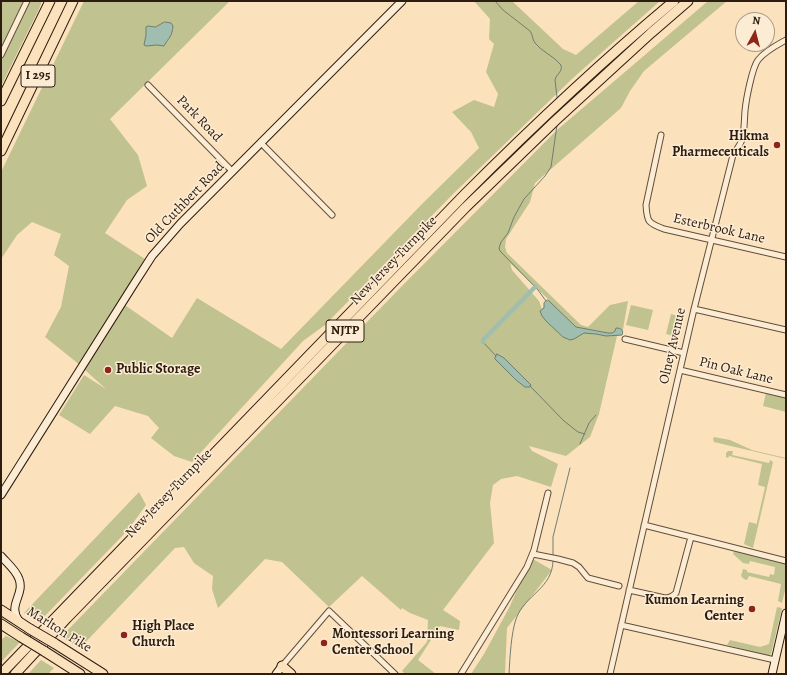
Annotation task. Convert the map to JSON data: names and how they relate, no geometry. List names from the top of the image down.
{
  "streets": {
    "highway": [
      "I 295",
      "New Jersey Turnpike",
      "NJTP",
      "Marlton Pike"
    ],
    "street": [
      "Park Road",
      "Old Cuthbert Road",
      "Esterbrook Lane",
      "Olney Avenue",
      "Pin Oak Lane"
    ]
  },
  "crossings": [
    ["Park Road", "Old Cuthbert Road"],
    ["Esterbrook Lane", "Olney Avenue"],
    ["Olney Avenue", "Pin Oak Lane"]
  ],
  "places": [
    "Hikma Pharmeceuticals",
    "Public Storage",
    "Kumon Learning Center",
    "High Place Church",
    "Montessori Learning Center School"
  ],
  "north": "top"
}
